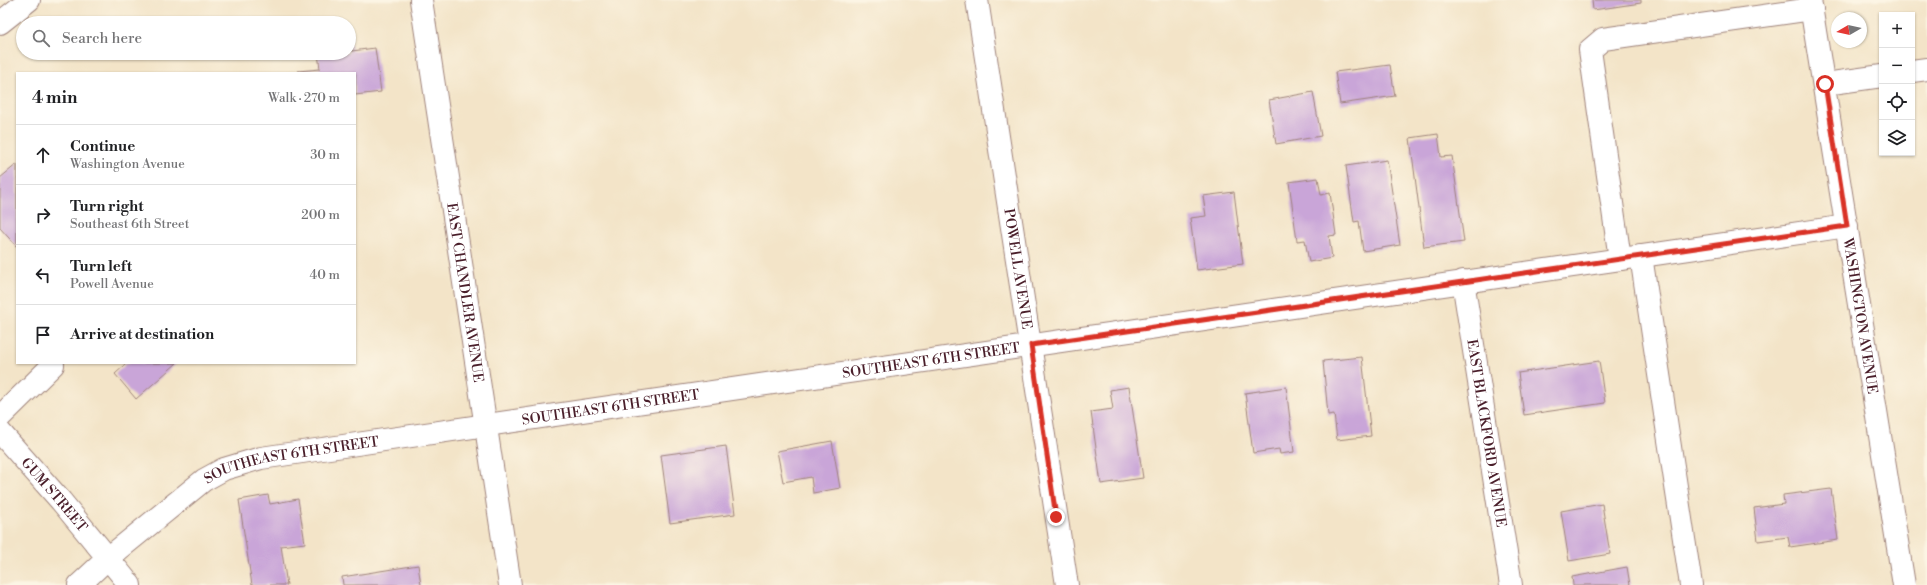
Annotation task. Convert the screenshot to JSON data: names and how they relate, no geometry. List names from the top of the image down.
{
  "streets": {
    "street": [
      "POWELL AVENUE",
      "EAST CHANDLER AVENUE",
      "WASHINGTON AVENUE",
      "SOUTHEAST 6TH STREET",
      "EAST BLACKFORD AVENUE",
      "GUM STREET"
    ]
  },
  "crossings": [
    ["POWELL AVENUE", "SOUTHEAST 6TH STREET"],
    ["EAST CHANDLER AVENUE", "SOUTHEAST 6TH STREET"],
    ["WASHINGTON AVENUE", "SOUTHEAST 6TH STREET"],
    ["SOUTHEAST 6TH STREET", "EAST BLACKFORD AVENUE"],
    ["SOUTHEAST 6TH STREET", "GUM STREET"]
  ],
  "north": "left",
  "page": {
    "map_buttons": ["+", "−"],
    "search": "Search here",
    "heading": ["4 min", "Walk · 270 m"],
    "list": [
      ["Continue", "Washington Avenue", "30 m"],
      ["Turn right", "Southeast 6th Street", "200 m"],
      ["Turn left", "Powell Avenue", "40 m"],
      "Arrive at destination"
    ]
  }
}
